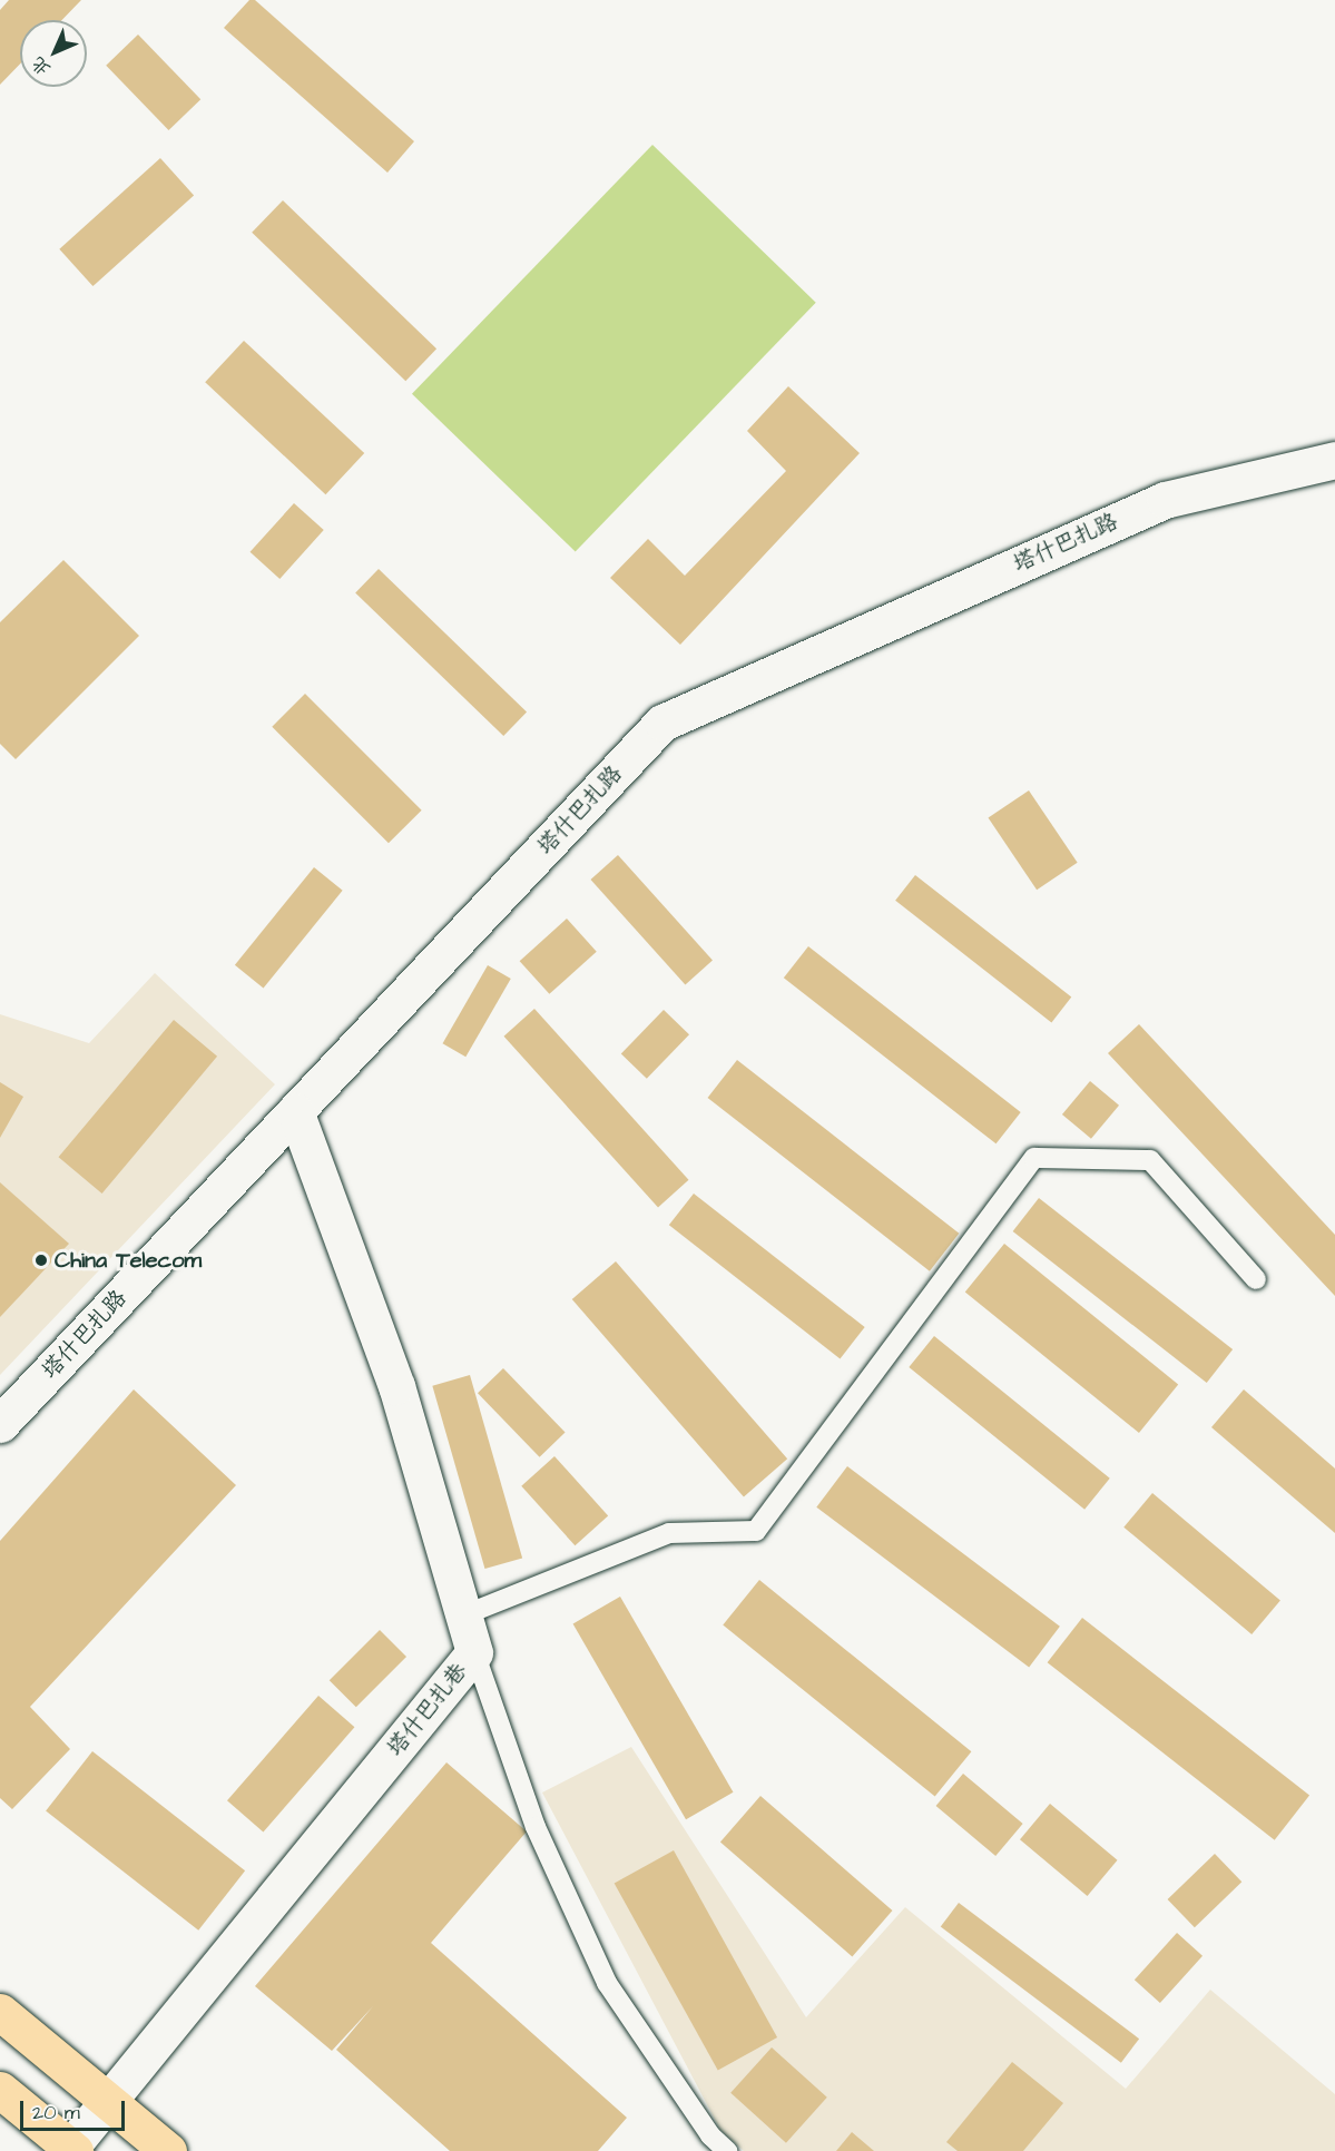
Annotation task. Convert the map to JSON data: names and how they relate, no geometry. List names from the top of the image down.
{
  "streets": {
    "street": ["塔什巴扎路", "塔什巴扎巷"]
  },
  "crossings": [
    ["塔什巴扎路", "塔什巴扎巷"]
  ],
  "places": ["China Telecom"],
  "scale_bar": "20 m",
  "north": "bottom left"
}
